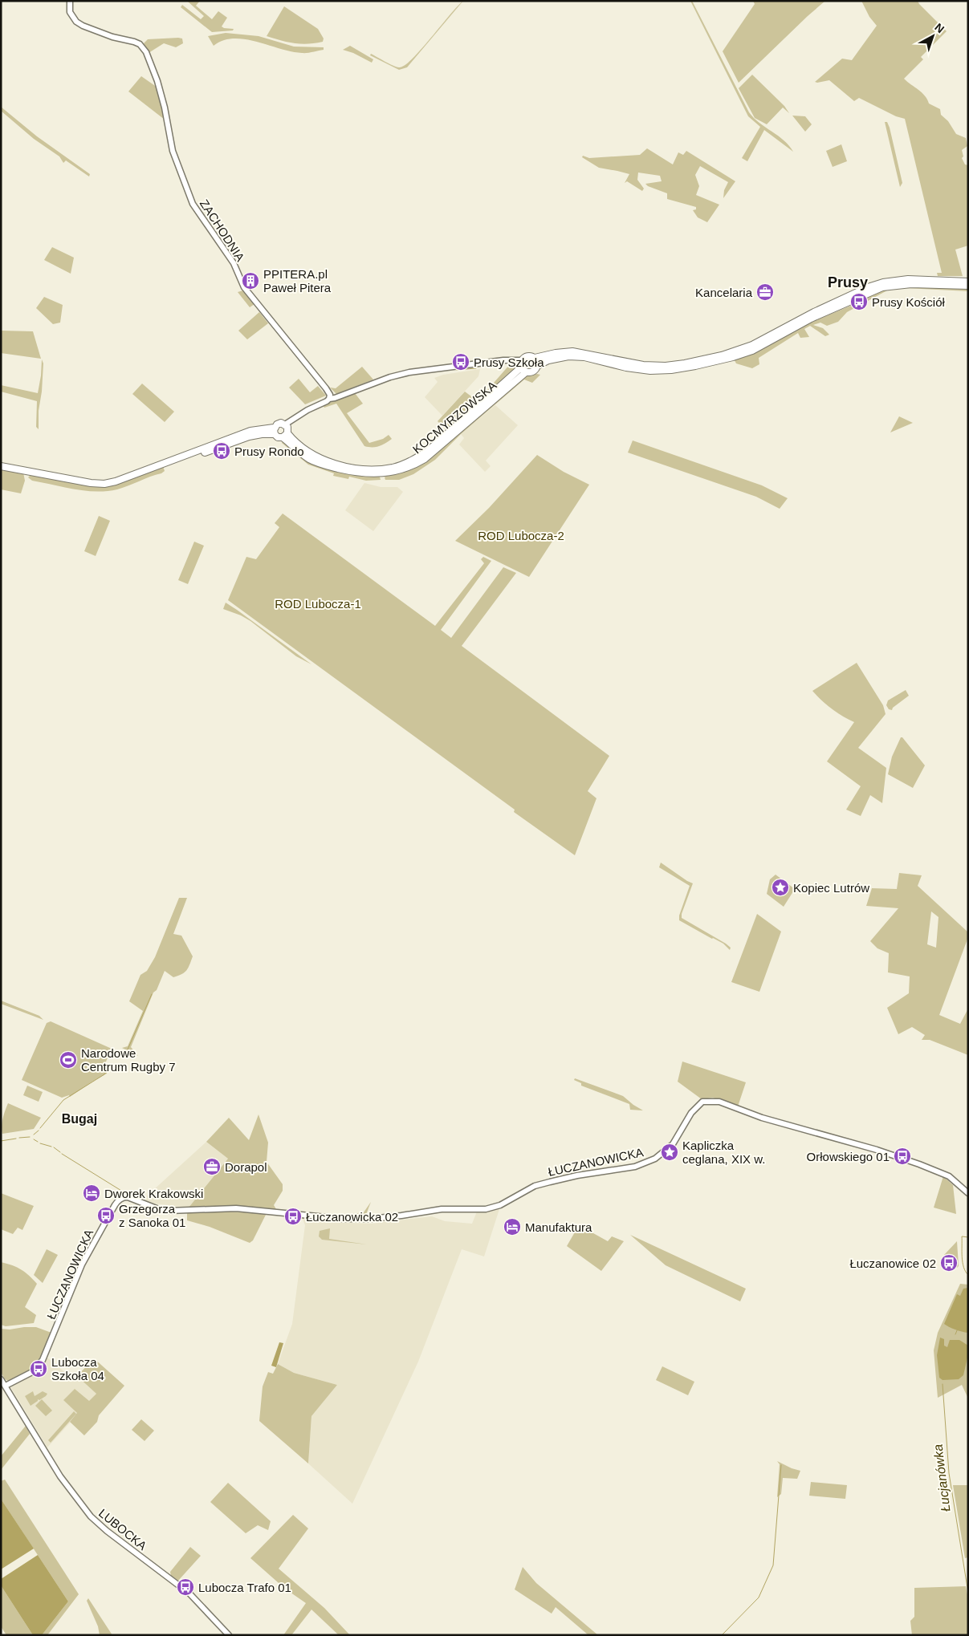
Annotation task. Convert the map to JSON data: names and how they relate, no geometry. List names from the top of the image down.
{
  "streets": {
    "main road": ["KOCMYRZOWSKA"],
    "street": ["ZACHODNIA", "ŁUCZANOWICKA", "LUBOCKA"]
  },
  "crossings": [
    ["ŁUCZANOWICKA", "LUBOCKA"]
  ],
  "districts": ["Prusy", "Bugaj"],
  "water": ["Łucjanówka"],
  "parks": ["ROD Lubocza-2", "ROD Lubocza-1"],
  "places": {
    "building": ["PPITERA.pl Paweł Pitera"],
    "office": ["Kancelaria", "Dorapol"],
    "bus stop": [
      "Prusy Kościół",
      "Prusy Szkoła",
      "Prusy Rondo",
      "Orłowskiego 01",
      "Grzegorza z Sanoka 01",
      "Łuczanowicka 02",
      "Łuczanowice 02",
      "Lubocza Szkoła 04",
      "Lubocza Trafo 01"
    ],
    "place": ["Kopiec Lutrów", "Kapliczka ceglana, XIX w."],
    "sports": ["Narodowe Centrum Rugby 7"],
    "hotel": ["Dworek Krakowski", "Manufaktura"]
  },
  "north": "top right"
}
